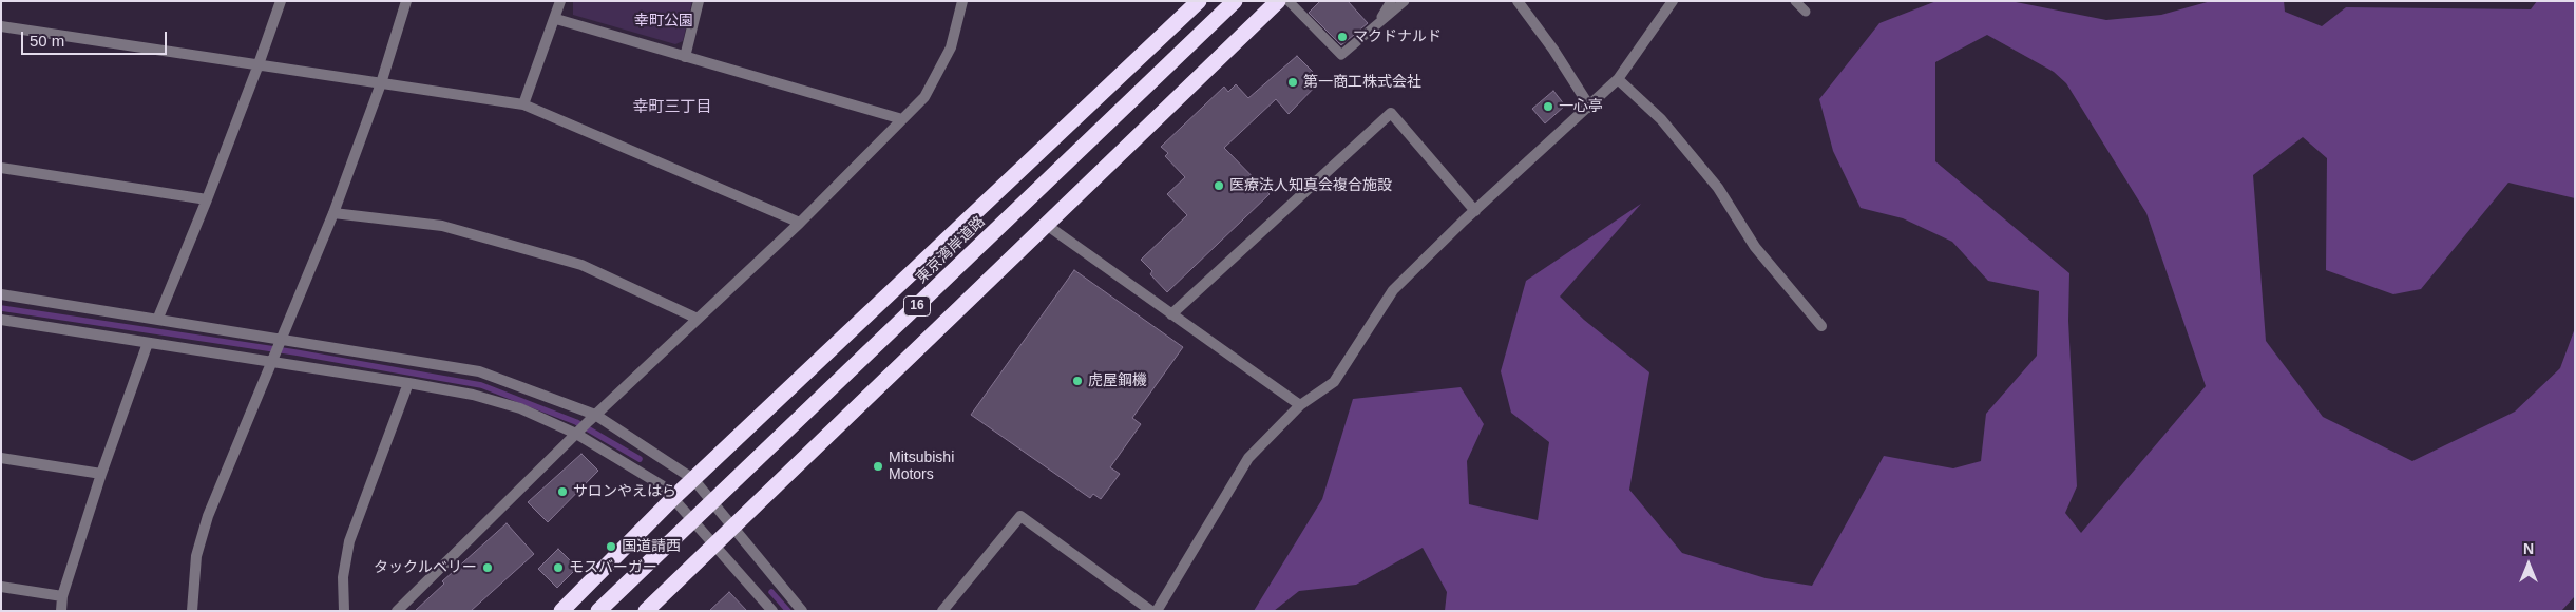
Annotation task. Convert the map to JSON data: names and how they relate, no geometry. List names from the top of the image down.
{
  "streets": {
    "highway": ["東京湾岸道路", "16"]
  },
  "districts": ["幸町三丁目"],
  "parks": ["幸町公園"],
  "places": [
    "マクドナルド",
    "第一商工株式会社",
    "一心亭",
    "医療法人知真会複合施設",
    "虎屋鋼機",
    "Mitsubishi Motors",
    "サロンやえはら",
    "国道請西",
    "タックルベリー",
    "モスバーガー"
  ],
  "scale_bar": "50 m",
  "north": "top"
}
